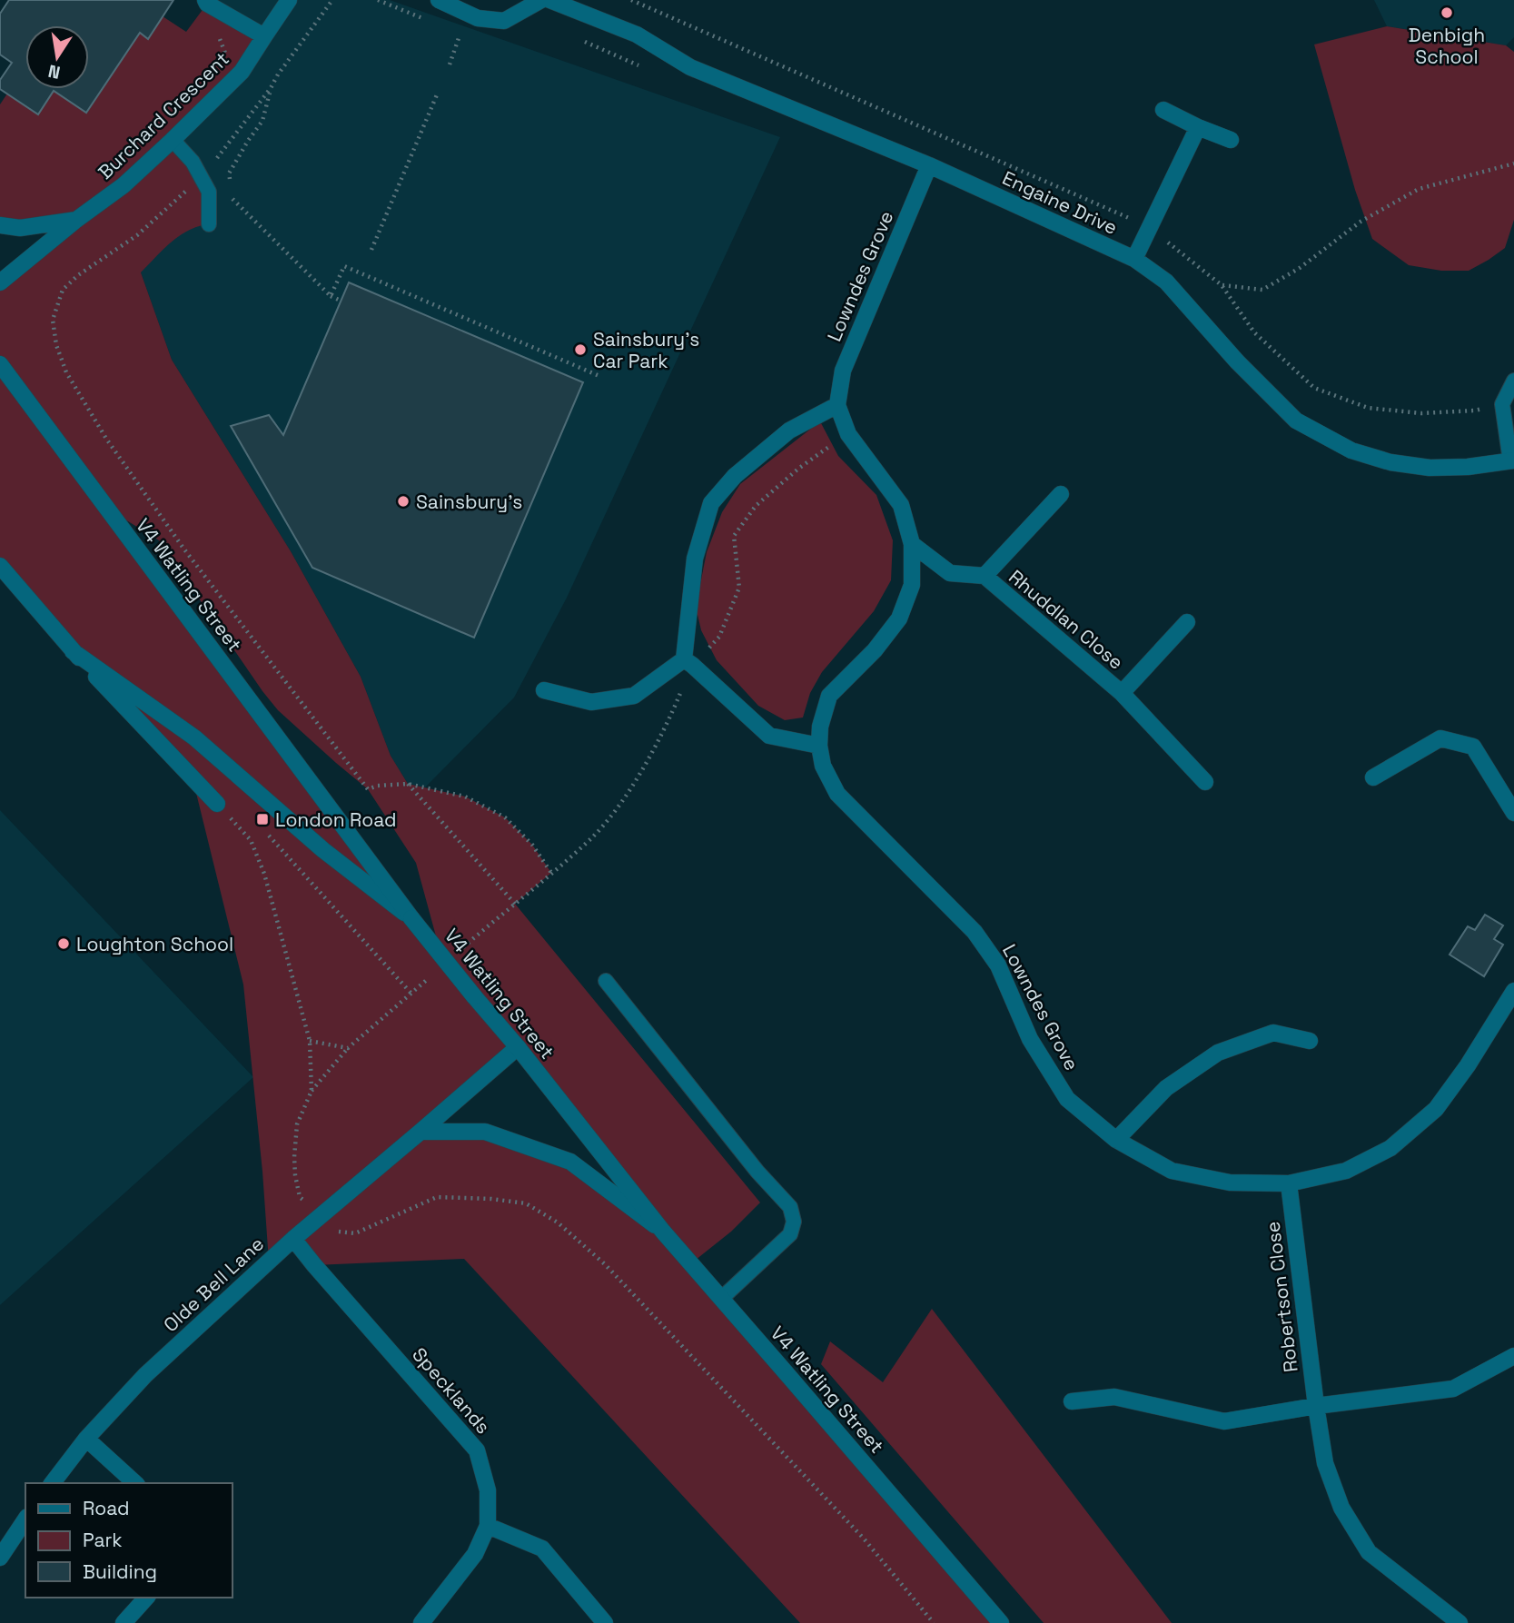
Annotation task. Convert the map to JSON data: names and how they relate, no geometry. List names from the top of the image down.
{
  "streets": {
    "street": [
      "Burchard Crescent",
      "Engaine Drive",
      "Lowndes Grove",
      "V4 Watling Street",
      "Rhuddlan Close",
      "Olde Bell Lane",
      "Robertson Close",
      "Specklands"
    ]
  },
  "crossings": [
    ["Engaine Drive", "Lowndes Grove"],
    ["Lowndes Grove", "Rhuddlan Close"],
    ["Lowndes Grove", "Robertson Close"],
    ["V4 Watling Street", "Olde Bell Lane"],
    ["Olde Bell Lane", "Specklands"]
  ],
  "places": {
    "other": [
      "Denbigh School",
      "Sainsbury's Car Park",
      "Sainsbury's",
      "Loughton School"
    ],
    "transit": ["London Road"]
  },
  "legend": ["Road", "Park", "Building"],
  "north": "bottom"
}
